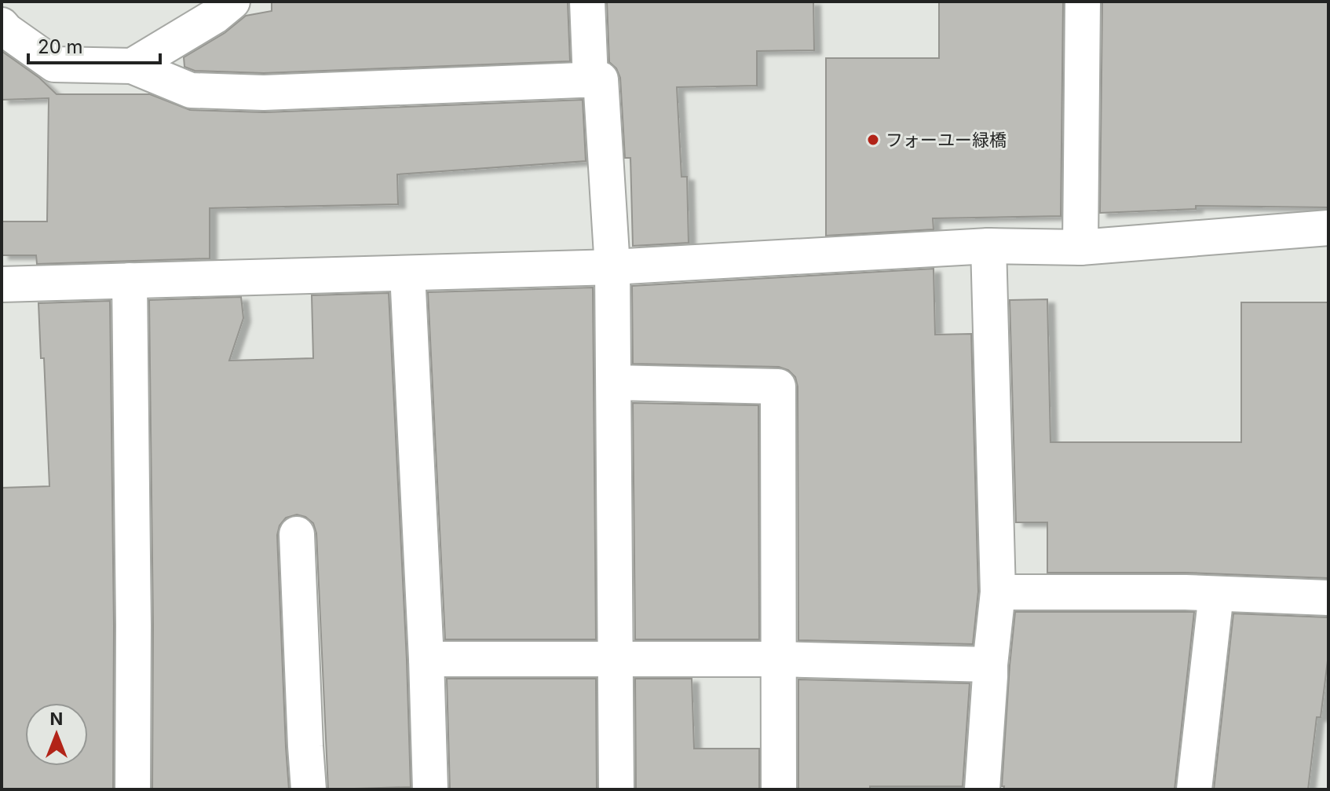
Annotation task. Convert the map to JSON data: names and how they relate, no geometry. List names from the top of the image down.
{
  "places": ["フォーユー緑橋"],
  "scale_bar": "20 m",
  "north": "top"
}
